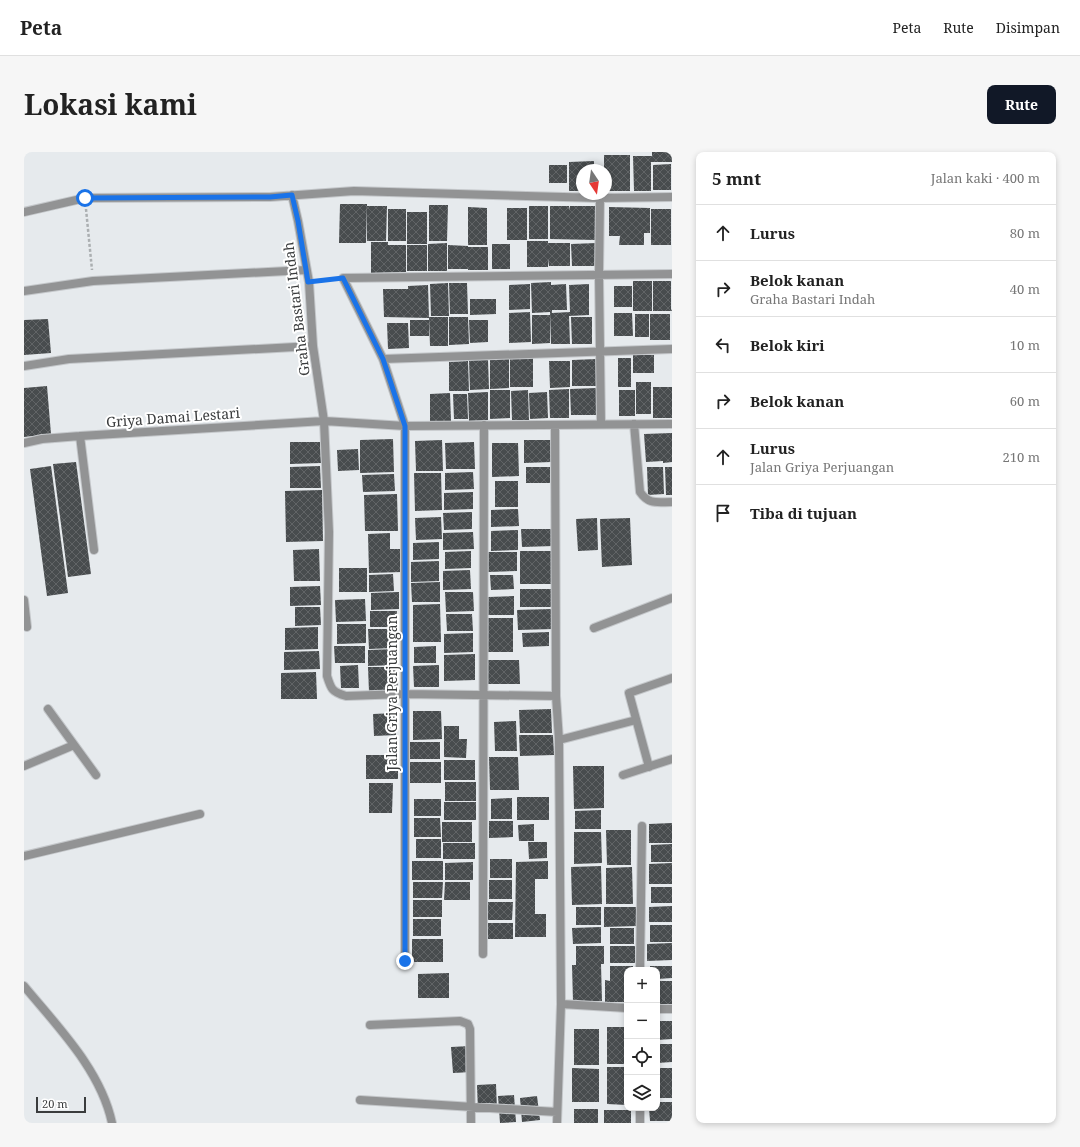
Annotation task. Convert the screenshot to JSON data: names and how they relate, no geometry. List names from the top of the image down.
{
  "streets": {
    "street": ["Graha Bastari Indah", "Griya Damai Lestari", "Jalan Griya Perjuangan"]
  },
  "crossings": [
    ["Graha Bastari Indah", "Griya Damai Lestari"],
    ["Graha Bastari Indah", "Jalan Griya Perjuangan"],
    ["Griya Damai Lestari", "Jalan Griya Perjuangan"]
  ],
  "scale_bar": "20 m",
  "north": "bottom",
  "page": {
    "header": "Peta",
    "nav": ["Peta", "Rute", "Disimpan"],
    "title": "Lokasi kami",
    "buttons": "Rute",
    "heading": ["5 mnt", "Jalan kaki · 400 m"],
    "list": [
      ["Lurus", "80 m"],
      ["Belok kanan", "Graha Bastari Indah", "40 m"],
      ["Belok kiri", "10 m"],
      ["Belok kanan", "60 m"],
      ["Lurus", "Jalan Griya Perjuangan", "210 m"],
      "Tiba di tujuan"
    ],
    "map_buttons": ["+", "−"],
    "scale": "20 m"
  }
}
